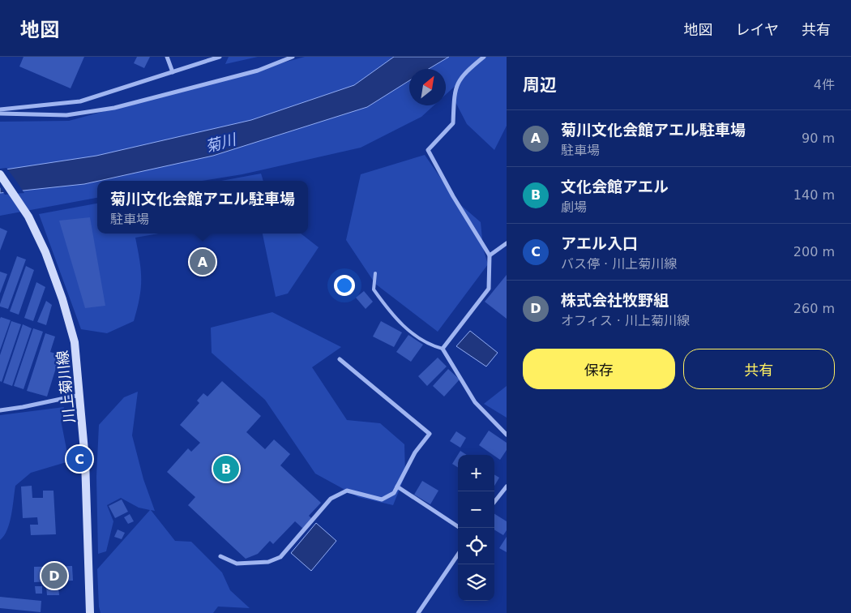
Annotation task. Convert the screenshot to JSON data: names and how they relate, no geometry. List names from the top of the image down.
{
  "streets": {
    "main road": ["川上菊川線"]
  },
  "water": ["菊川"],
  "north": "top right",
  "page": {
    "header": "地図",
    "nav": ["地図", "レイヤ", "共有"],
    "heading": ["周辺", "4件"],
    "list": [
      {
        "mark": "A",
        "name": "菊川文化会館アエル駐車場",
        "note": "駐車場",
        "value": "90 m"
      },
      {
        "mark": "B",
        "name": "文化会館アエル",
        "note": "劇場",
        "value": "140 m"
      },
      {
        "mark": "C",
        "name": "アエル入口",
        "note": "バス停 · 川上菊川線",
        "value": "200 m"
      },
      {
        "mark": "D",
        "name": "株式会社牧野組",
        "note": "オフィス · 川上菊川線",
        "value": "260 m"
      }
    ],
    "popup": ["菊川文化会館アエル駐車場", "駐車場"],
    "pins": [
      "A",
      "C",
      "B",
      "D"
    ],
    "buttons": ["保存", "共有"],
    "map_buttons": ["+", "−"]
  }
}
